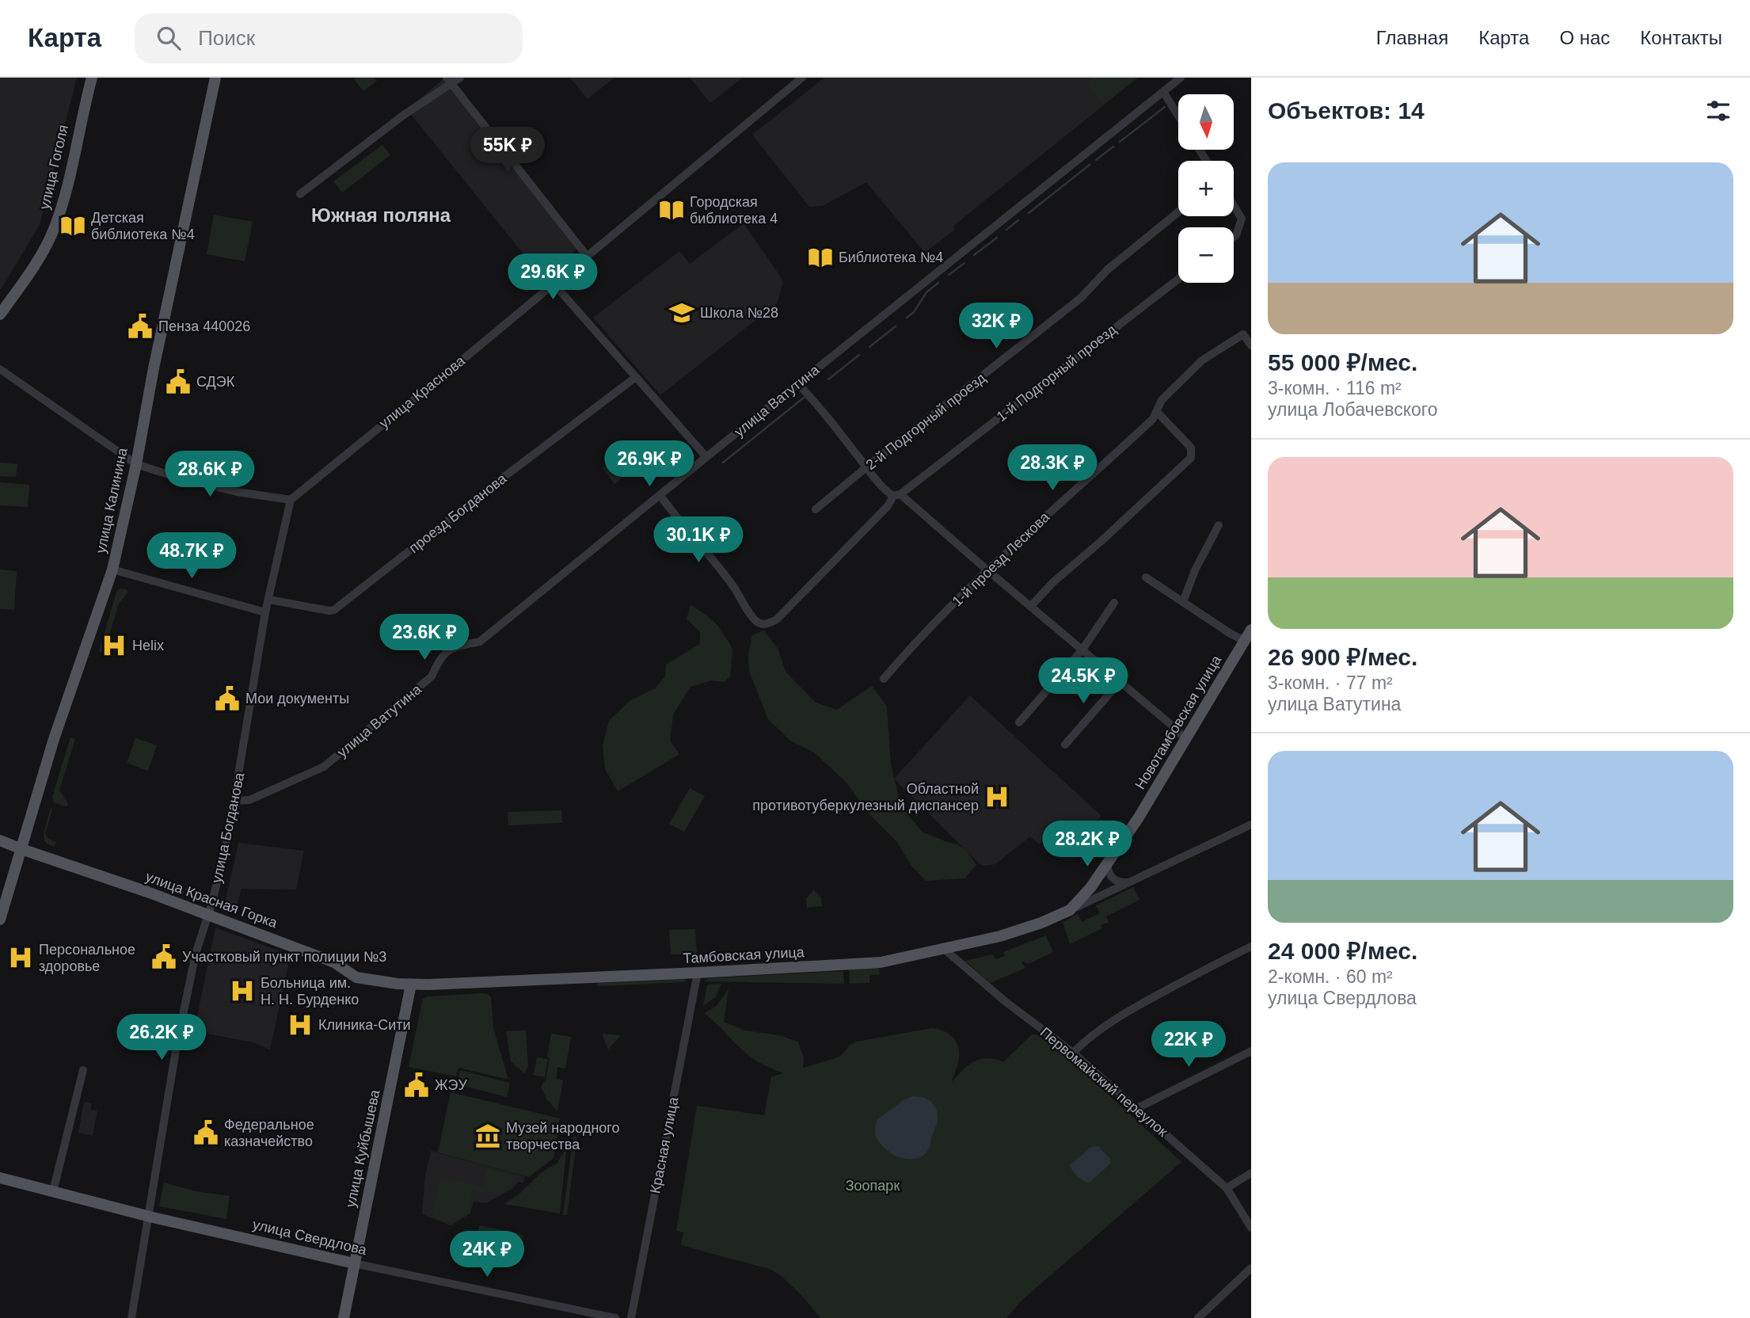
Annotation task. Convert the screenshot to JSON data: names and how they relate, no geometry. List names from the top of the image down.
{
  "streets": {
    "main road": [
      "улица Гоголя",
      "улица Калинина",
      "Новотамбовская улица",
      "улица Красная Горка",
      "Тамбовская улица",
      "улица Куйбышева",
      "улица Свердлова"
    ],
    "street": [
      "1-й Подгорный проезд",
      "улица Краснова",
      "улица Ватутина",
      "2-й Подгорный проезд",
      "проезд Богданова",
      "1-й проезд Лескова",
      "улица Богданова",
      "Первомайский переулок",
      "Красная улица"
    ]
  },
  "crossings": [
    ["1-й Подгорный проезд", "улица Ватутина"],
    ["улица Краснова", "улица Богданова"],
    ["улица Ватутина", "улица Богданова"],
    ["улица Калинина", "улица Красная Горка"],
    ["проезд Богданова", "улица Богданова"],
    ["Новотамбовская улица", "Тамбовская улица"],
    ["улица Богданова", "улица Красная Горка"],
    ["улица Богданова", "улица Свердлова"],
    ["улица Красная Горка", "Тамбовская улица"],
    ["улица Красная Горка", "улица Куйбышева"],
    ["Тамбовская улица", "Первомайский переулок"],
    ["Тамбовская улица", "Красная улица"],
    ["Тамбовская улица", "улица Куйбышева"],
    ["улица Куйбышева", "улица Свердлова"]
  ],
  "districts": ["Южная поляна"],
  "parks": ["Зоопарк"],
  "places": {
    "library": ["Городская библиотека 4", "Детская библиотека №4", "Библиотека №4"],
    "school or university": ["Школа №28"],
    "public building": [
      "Пенза 440026",
      "СДЭК",
      "Мои документы",
      "Участковый пункт полиции №3",
      "ЖЭУ",
      "Федеральное казначейство"
    ],
    "hospital": [
      "Helix",
      "Областной противотуберкулезный диспансер",
      "Персональное здоровье",
      "Больница им. Н. Н. Бурденко",
      "Клиника-Сити"
    ],
    "museum": ["Музей народного творчества"]
  },
  "north": "bottom",
  "page": {
    "header": "Карта",
    "search": "Поиск",
    "nav": [
      "Главная",
      "Карта",
      "О нас",
      "Контакты"
    ],
    "heading": "Объектов: 14",
    "map_buttons": ["+", "−"],
    "price": [
      "55K ₽",
      "29.6K ₽",
      "32K ₽",
      "26.9K ₽",
      "28.3K ₽",
      "28.6K ₽",
      "30.1K ₽",
      "48.7K ₽",
      "23.6K ₽",
      "24.5K ₽",
      "28.2K ₽",
      "26.2K ₽",
      "22K ₽",
      "24K ₽"
    ],
    "list": [
      {
        "name": "55 000 ₽/мес.",
        "note": "3-комн. · 116 m² · улица Лобачевского"
      },
      {
        "name": "26 900 ₽/мес.",
        "note": "3-комн. · 77 m² · улица Ватутина"
      },
      {
        "name": "24 000 ₽/мес.",
        "note": "2-комн. · 60 m² · улица Свердлова"
      }
    ]
  }
}
